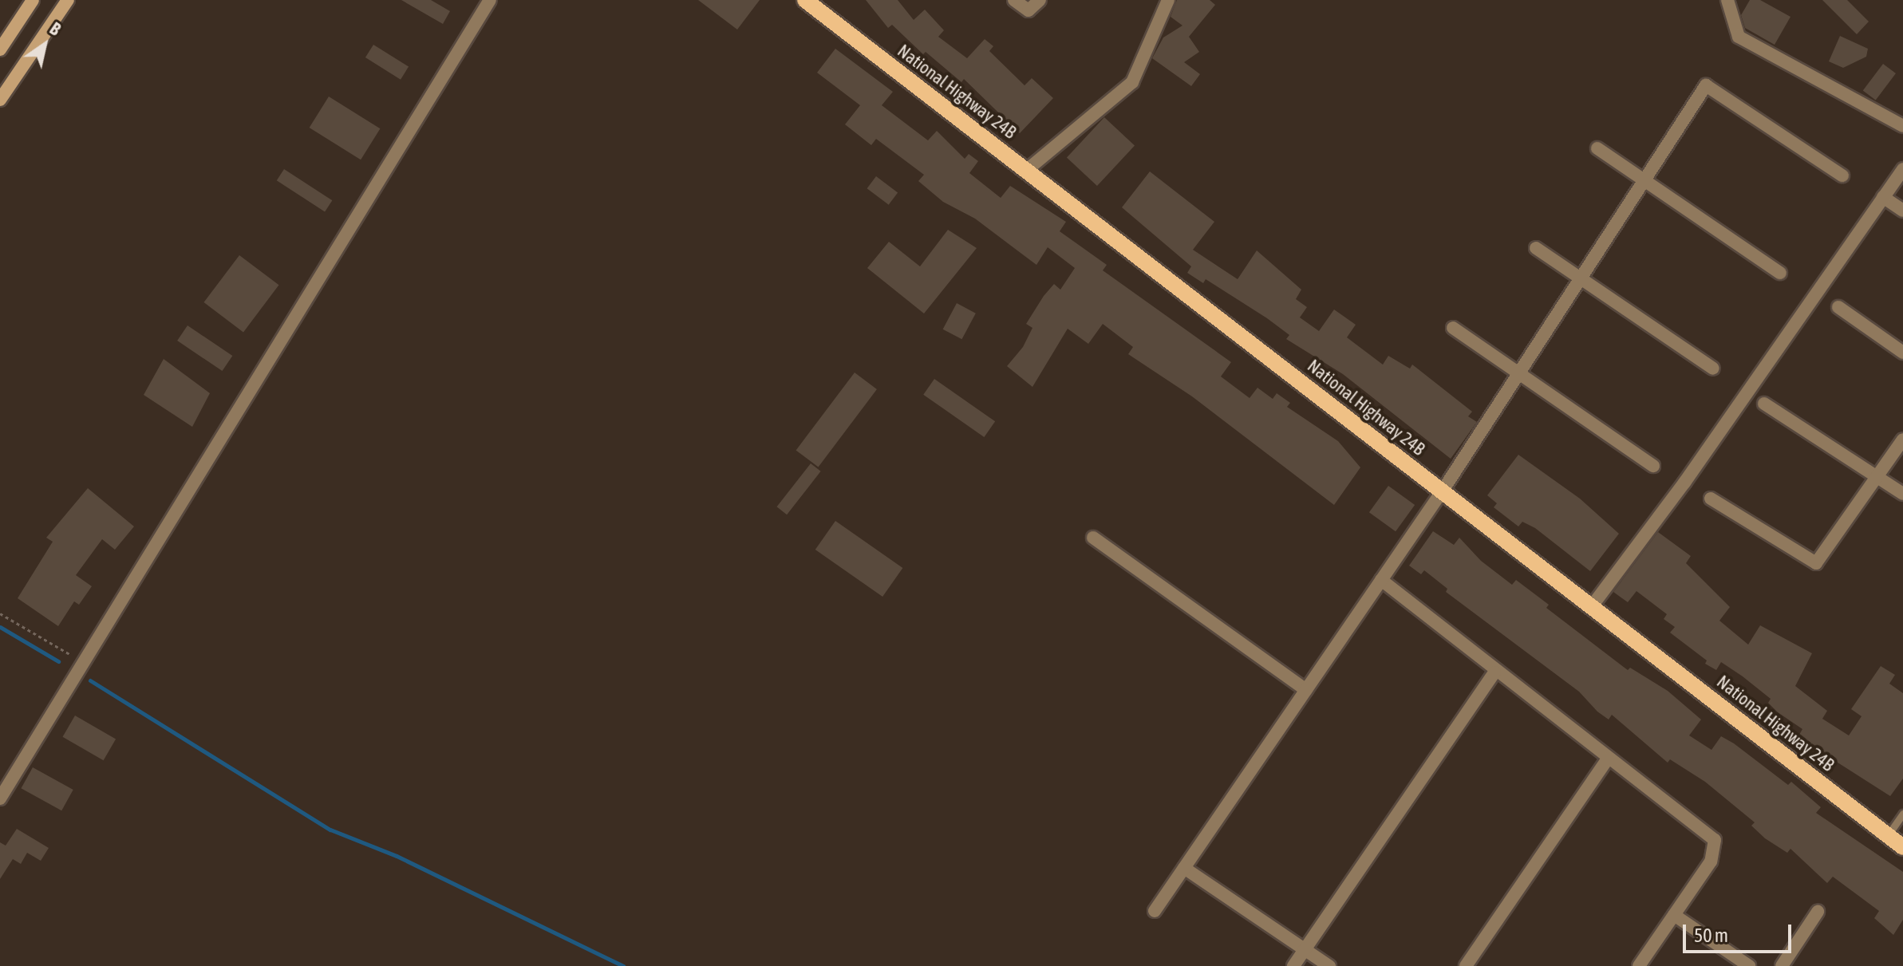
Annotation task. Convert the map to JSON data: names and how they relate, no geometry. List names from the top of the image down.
{
  "streets": {
    "main road": ["National Highway 24B"]
  },
  "scale_bar": "50 m",
  "north": "top right"
}
